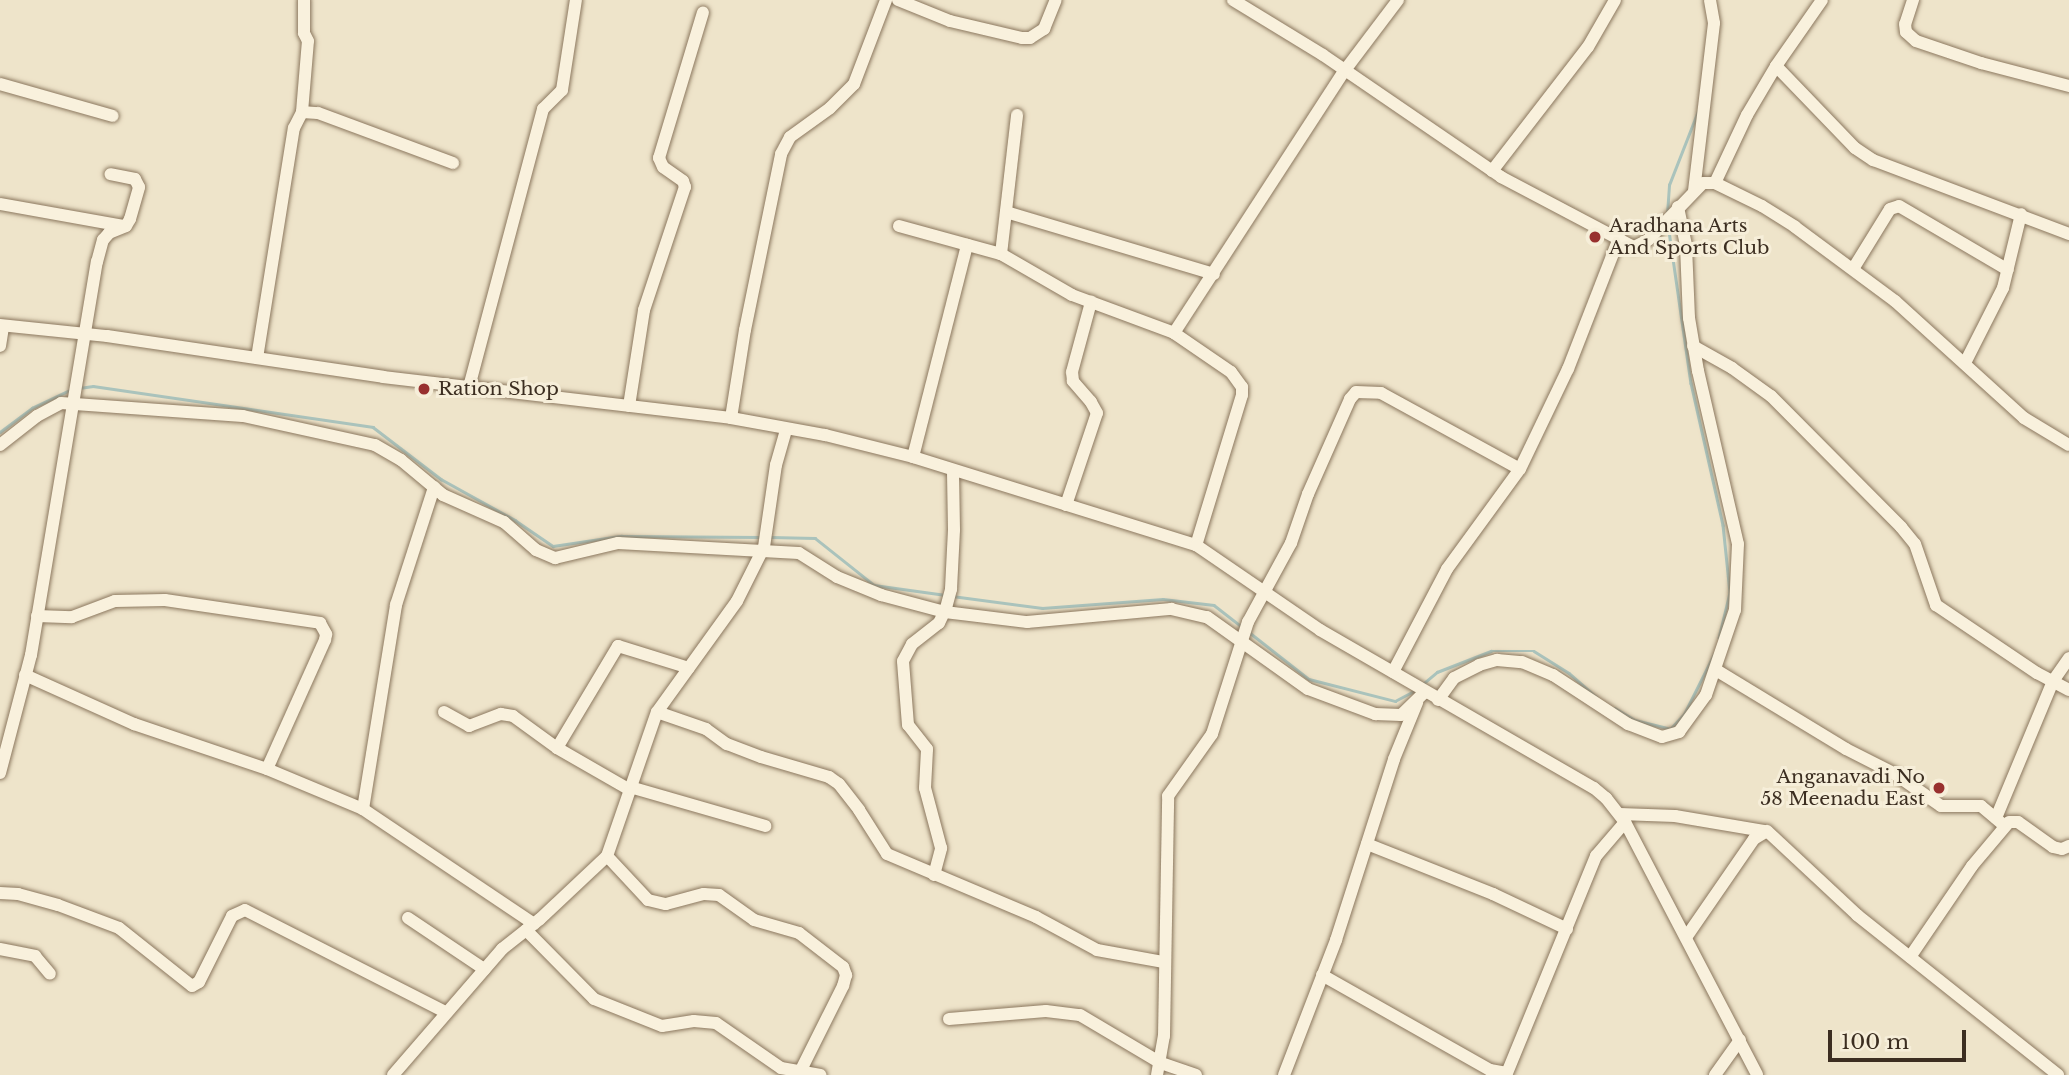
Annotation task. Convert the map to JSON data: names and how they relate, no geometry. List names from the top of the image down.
{
  "places": ["Aradhana Arts And Sports Club", "Ration Shop", "Anganavadi No 58 Meenadu East"],
  "scale_bar": "100 m"
}
